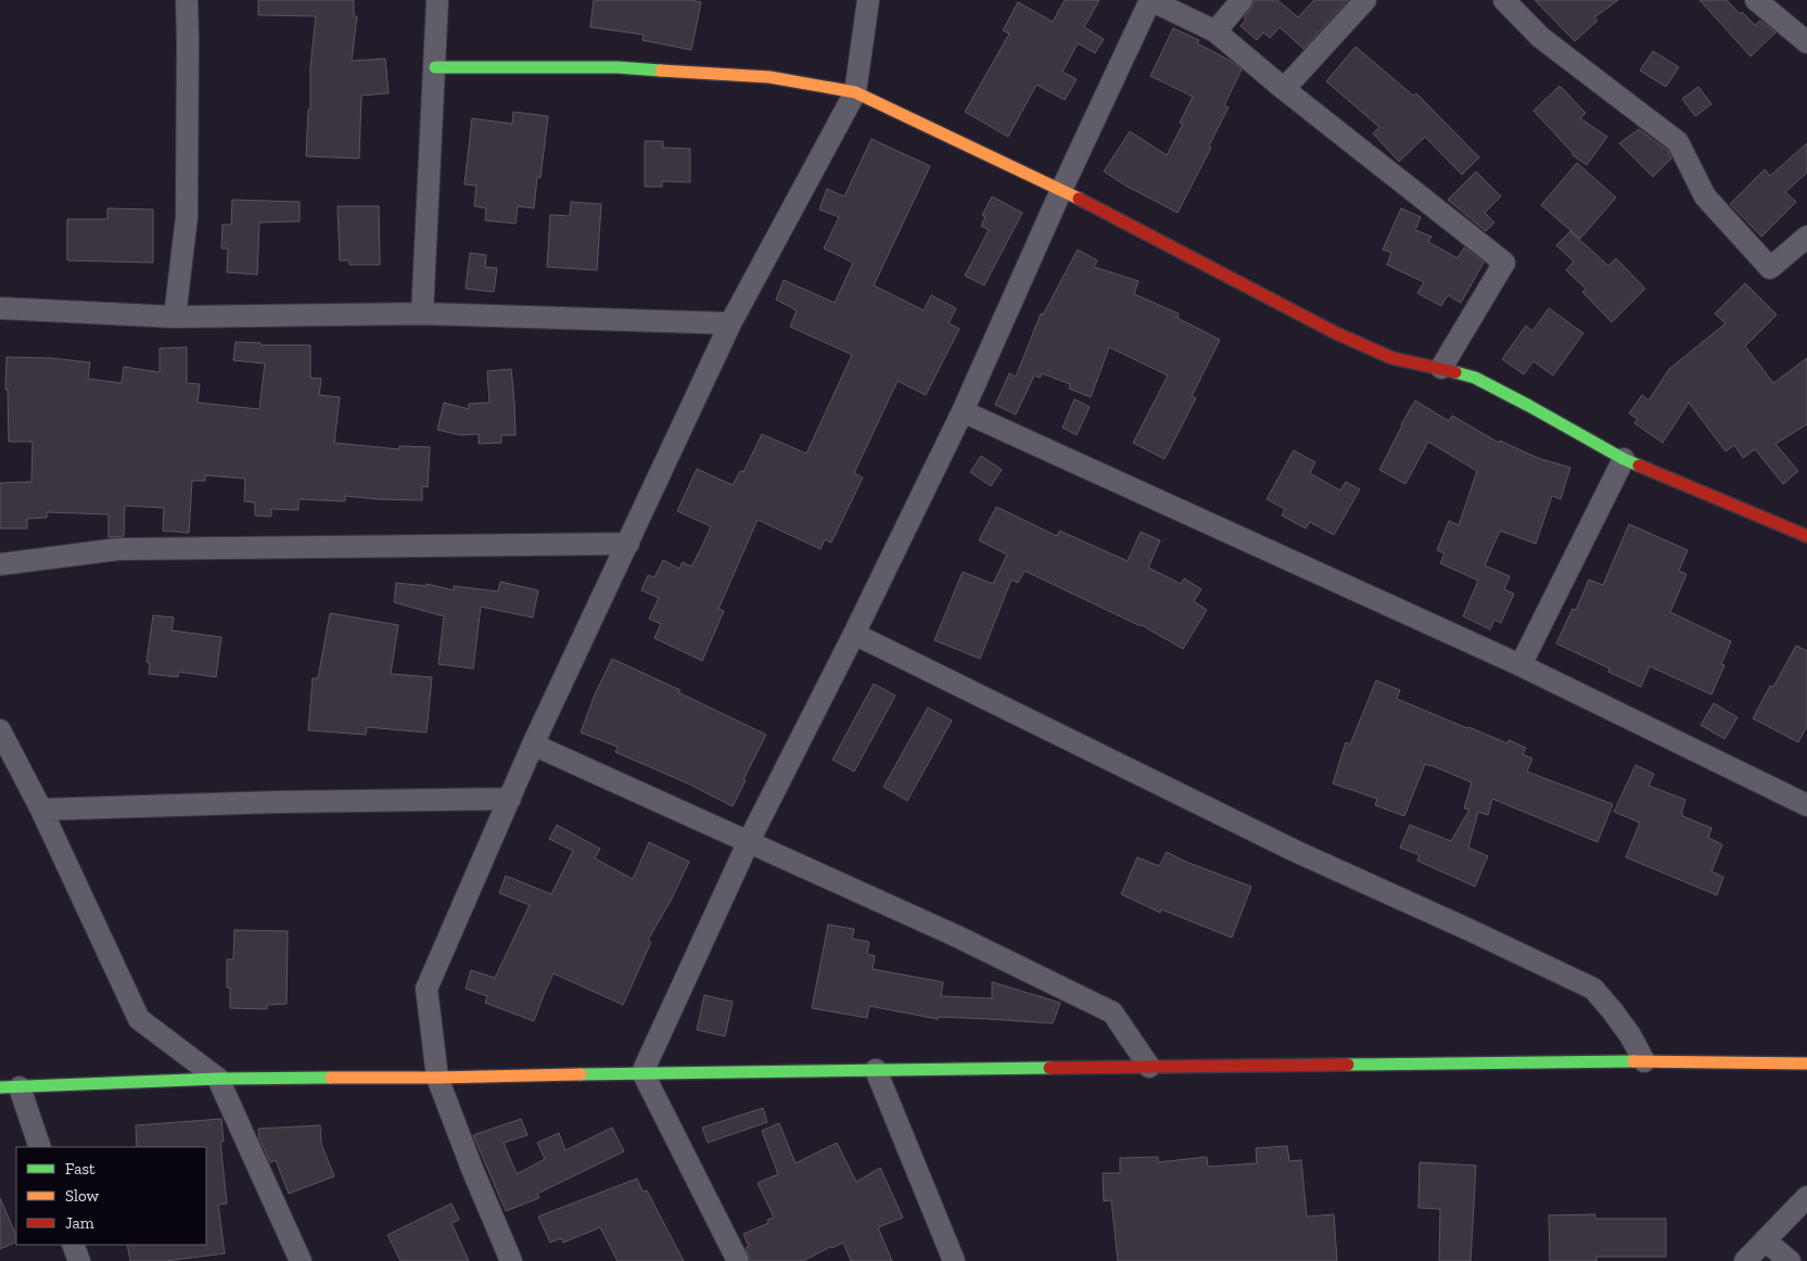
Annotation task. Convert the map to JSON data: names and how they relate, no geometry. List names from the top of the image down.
{
  "legend": ["Fast", "Slow", "Jam"]
}
